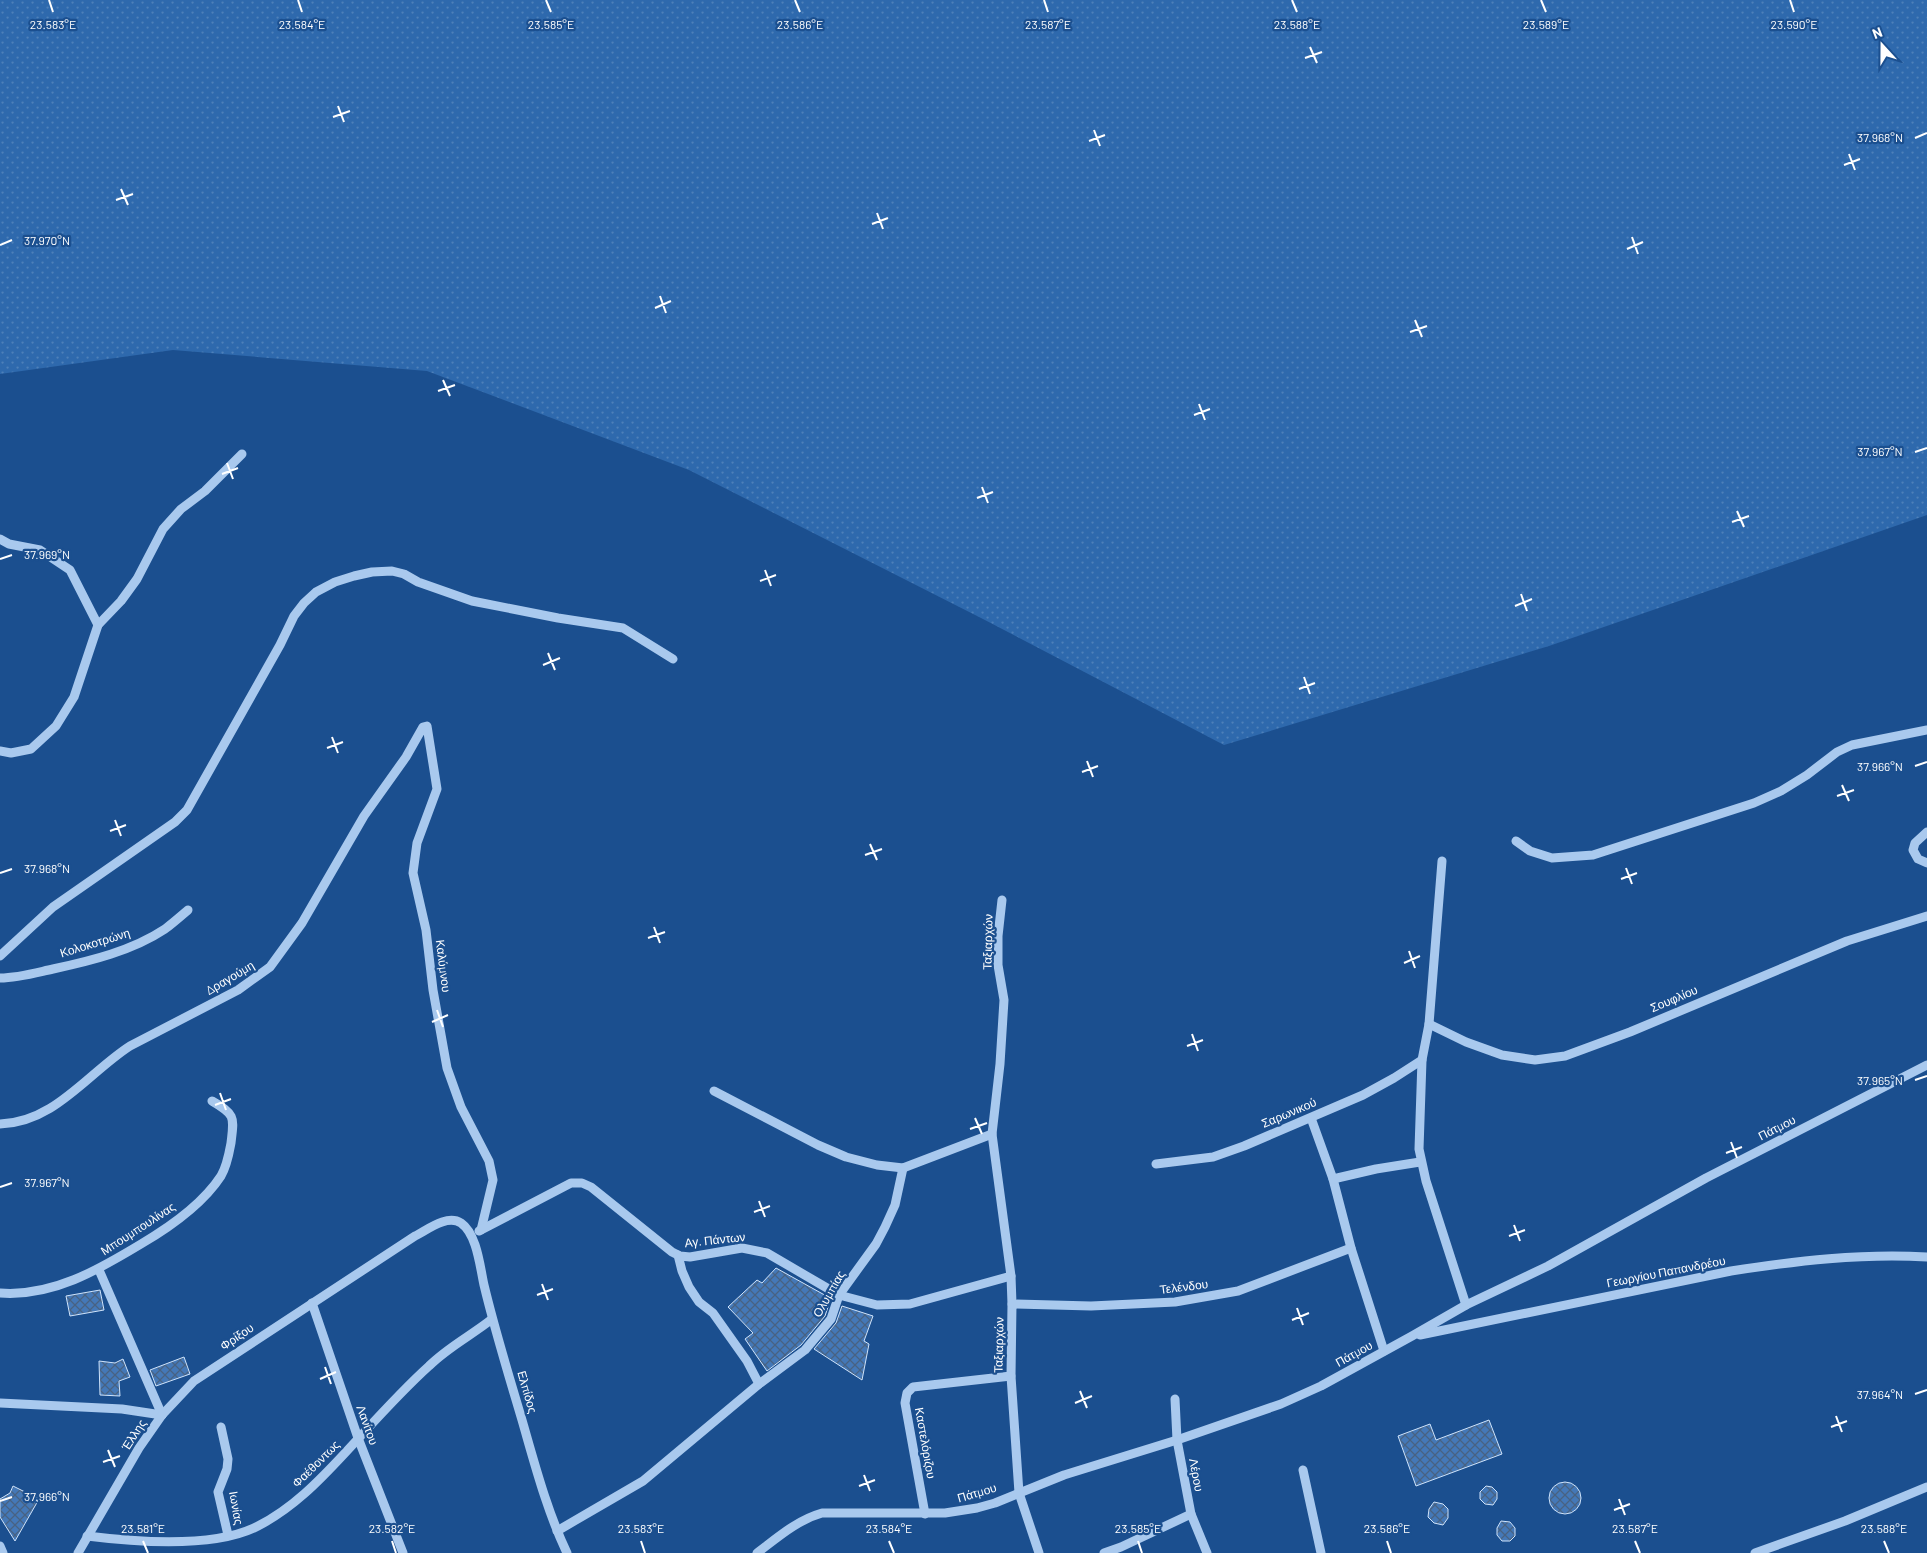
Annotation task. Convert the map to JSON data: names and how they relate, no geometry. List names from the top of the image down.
{
  "streets": {
    "street": [
      "Ταξιαρχών",
      "Κολοκοτρώνη",
      "Καλύμνου",
      "Δραγούμη",
      "Σουφλίου",
      "Σαρωνικού",
      "Πάτμου",
      "Μπουμπουλίνας",
      "Αγ. Πάντων",
      "Γεωργίου Παπανδρέου",
      "Τελένδου",
      "Ολυμπίας",
      "Φρίξου",
      "Ελπίδος",
      "Λανίτου",
      "Έλλης",
      "Καστελόριζου",
      "Φαέθοντως",
      "Λέρου",
      "Ιωνίας"
    ]
  },
  "crossings": [
    ["Ταξιαρχών", "Πάτμου"],
    ["Ταξιαρχών", "Αγ. Πάντων"],
    ["Ταξιαρχών", "Τελένδου"],
    ["Ταξιαρχών", "Καστελόριζου"],
    ["Καλύμνου", "Δραγούμη"],
    ["Καλύμνου", "Αγ. Πάντων"],
    ["Πάτμου", "Γεωργίου Παπανδρέου"],
    ["Πάτμου", "Καστελόριζου"],
    ["Πάτμου", "Λέρου"],
    ["Μπουμπουλίνας", "Έλλης"],
    ["Αγ. Πάντων", "Ολυμπίας"],
    ["Αγ. Πάντων", "Φρίξου"],
    ["Αγ. Πάντων", "Ελπίδος"],
    ["Ολυμπίας", "Ελπίδος"],
    ["Φρίξου", "Ελπίδος"],
    ["Φρίξου", "Λανίτου"],
    ["Φρίξου", "Έλλης"],
    ["Ελπίδος", "Φαέθοντως"],
    ["Λανίτου", "Φαέθοντως"],
    ["Έλλης", "Φαέθοντως"],
    ["Φαέθοντως", "Ιωνίας"]
  ],
  "north": "top",
  "coordinates": [
    "23.583°E",
    "23.584°E",
    "23.585°E",
    "23.586°E",
    "23.587°E",
    "23.588°E",
    "23.589°E",
    "23.590°E",
    "37.968°N",
    "37.970°N",
    "37.967°N",
    "37.969°N",
    "37.966°N",
    "37.965°N",
    "37.964°N",
    "23.581°E",
    "23.582°E"
  ]
}
